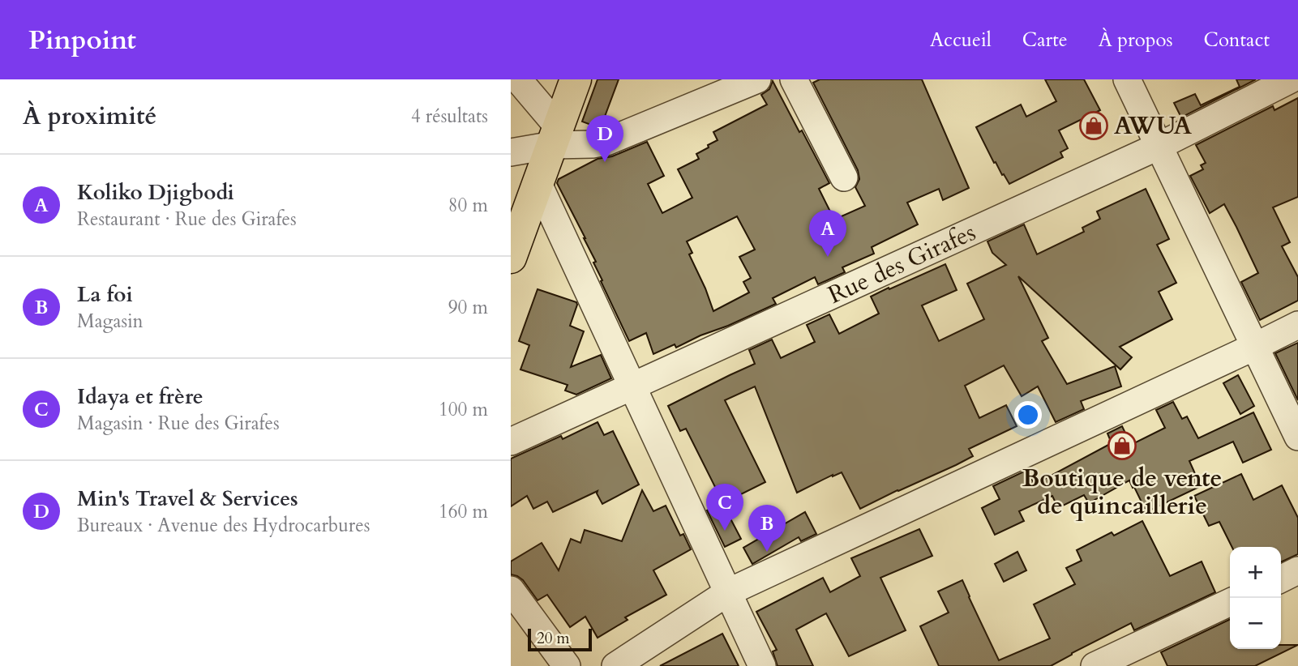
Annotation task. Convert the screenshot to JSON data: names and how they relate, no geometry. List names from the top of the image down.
{
  "streets": {
    "street": ["Rue des Girafes"]
  },
  "places": {
    "shop": ["AWUA", "Boutique de vente de quincaillerie"]
  },
  "scale_bar": "20 m",
  "page": {
    "header": "Pinpoint",
    "nav": [
      "Accueil",
      "Carte",
      "À propos",
      "Contact"
    ],
    "heading": ["À proximité", "4 résultats"],
    "pins": [
      "D",
      "A",
      "C",
      "B"
    ],
    "list": [
      {
        "mark": "A",
        "name": "Koliko Djigbodi",
        "note": "Restaurant · Rue des Girafes",
        "value": "80 m"
      },
      {
        "mark": "B",
        "name": "La foi",
        "note": "Magasin",
        "value": "90 m"
      },
      {
        "mark": "C",
        "name": "Idaya et frère",
        "note": "Magasin · Rue des Girafes",
        "value": "100 m"
      },
      {
        "mark": "D",
        "name": "Min's Travel & Services",
        "note": "Bureaux · Avenue des Hydrocarbures",
        "value": "160 m"
      }
    ],
    "map_buttons": ["+", "−"],
    "scale": "20 m"
  }
}
